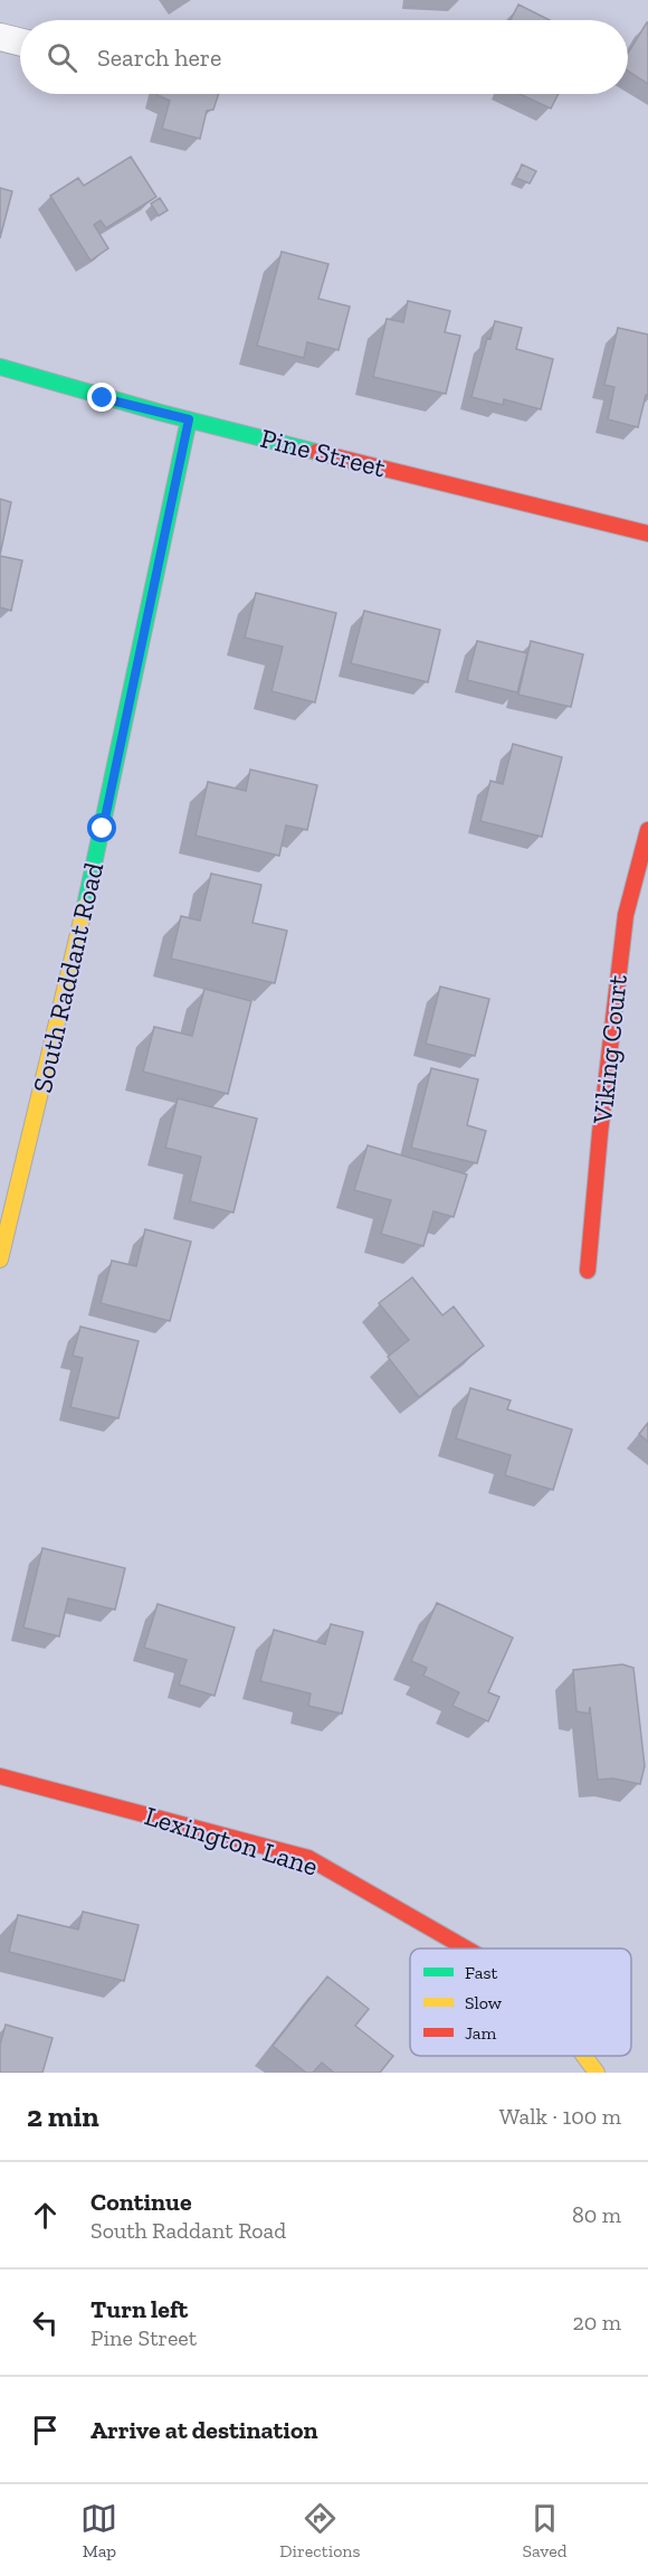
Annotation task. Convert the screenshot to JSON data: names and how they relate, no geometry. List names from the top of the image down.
{
  "streets": {
    "street": [
      "Pine Street",
      "South Raddant Road",
      "Viking Court",
      "Lexington Lane"
    ]
  },
  "crossings": [
    ["Pine Street", "South Raddant Road"]
  ],
  "legend": ["Fast", "Slow", "Jam"],
  "page": {
    "search": "Search here",
    "heading": ["2 min", "Walk · 100 m"],
    "list": [
      ["Continue", "South Raddant Road", "80 m"],
      ["Turn left", "Pine Street", "20 m"],
      "Arrive at destination"
    ],
    "nav": ["Map", "Directions", "Saved"]
  }
}
